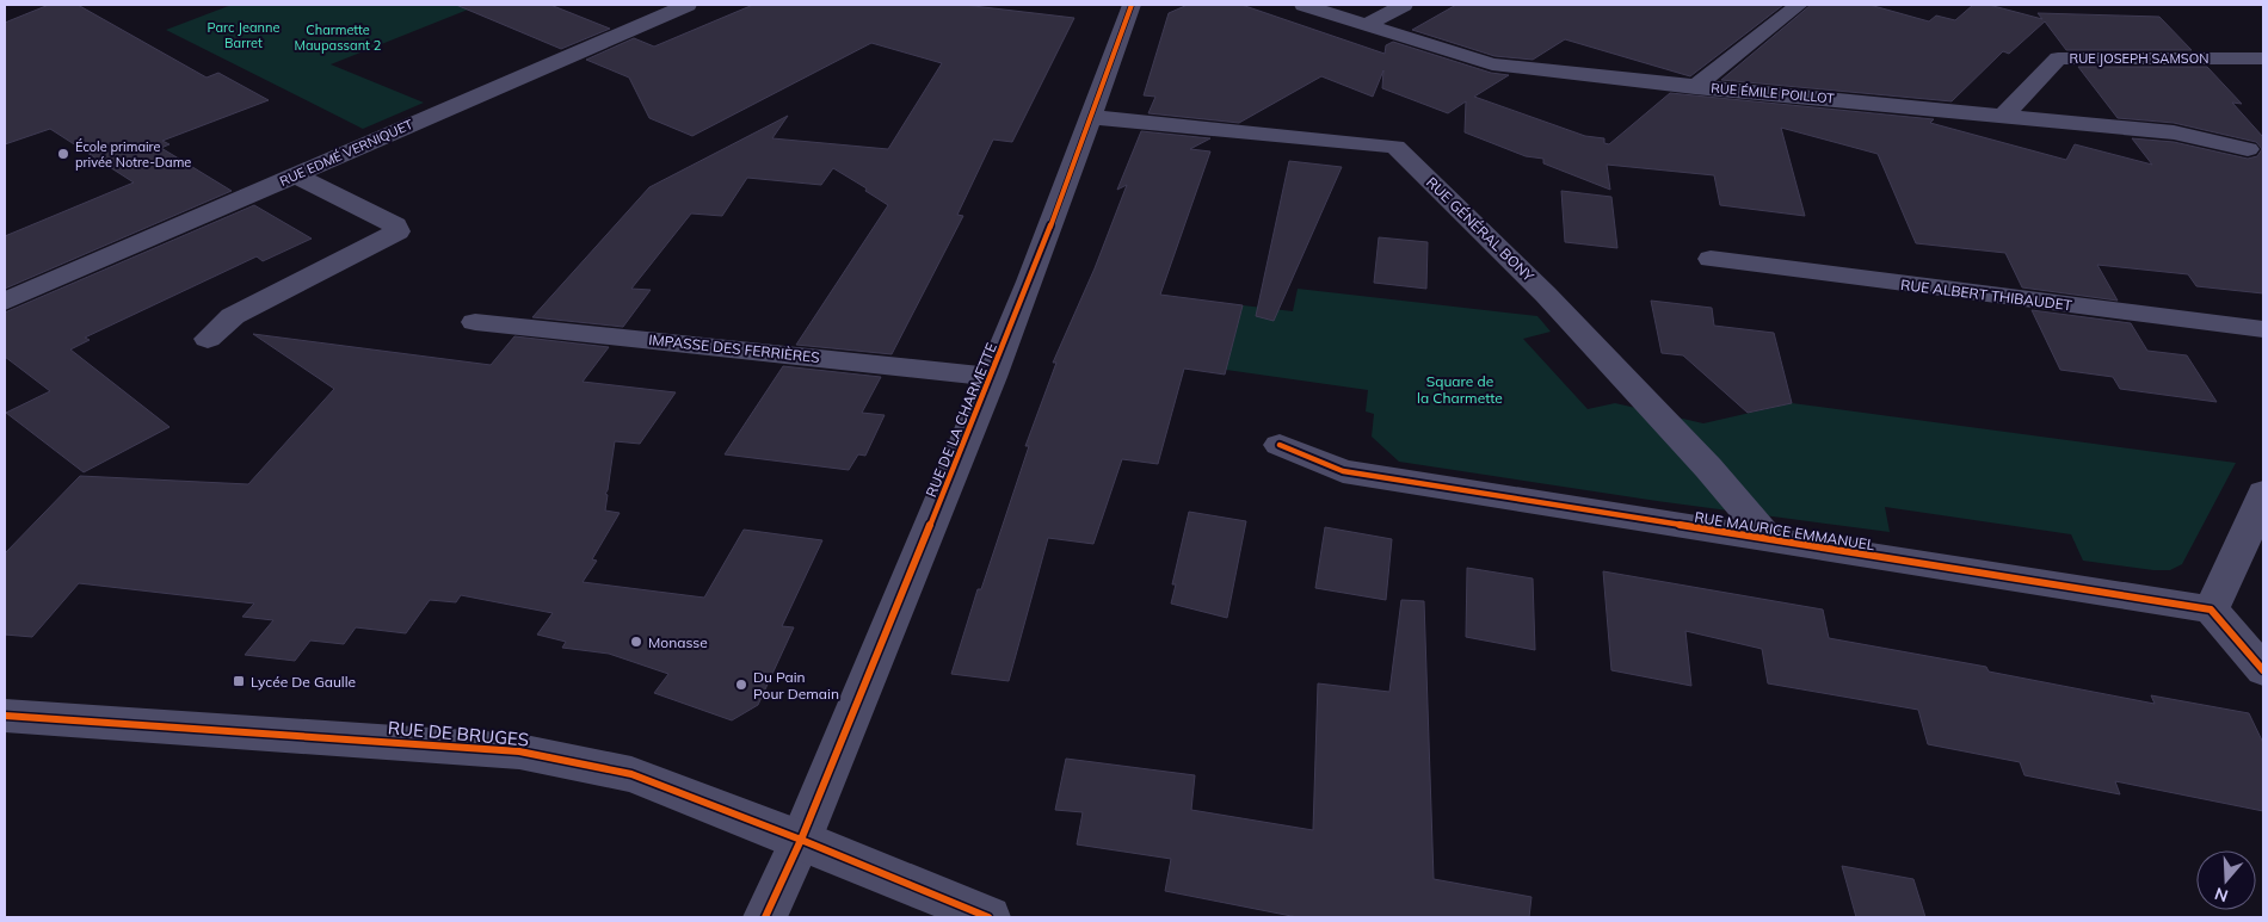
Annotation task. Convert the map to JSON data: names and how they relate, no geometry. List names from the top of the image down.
{
  "streets": {
    "street": [
      "RUE JOSEPH SAMSON",
      "RUE ÉMILE POILLOT",
      "RUE EDMÉ VERNIQUET",
      "RUE GÉNÉRAL BONY",
      "RUE ALBERT THIBAUDET",
      "IMPASSE DES FERRIÈRES",
      "RUE DE LA CHARMETTE",
      "RUE MAURICE EMMANUEL",
      "RUE DE BRUGES"
    ]
  },
  "crossings": [
    ["RUE JOSEPH SAMSON", "RUE ÉMILE POILLOT"],
    ["RUE GÉNÉRAL BONY", "RUE DE LA CHARMETTE"],
    ["RUE GÉNÉRAL BONY", "RUE MAURICE EMMANUEL"],
    ["IMPASSE DES FERRIÈRES", "RUE DE LA CHARMETTE"],
    ["RUE DE LA CHARMETTE", "RUE DE BRUGES"]
  ],
  "parks": ["Parc Jeanne Barret", "Charmette Maupassant 2", "Square de la Charmette"],
  "places": {
    "other": ["École primaire privée Notre-Dame", "Monasse", "Du Pain Pour Demain"],
    "transit": ["Lycée De Gaulle"]
  },
  "north": "bottom"
}
